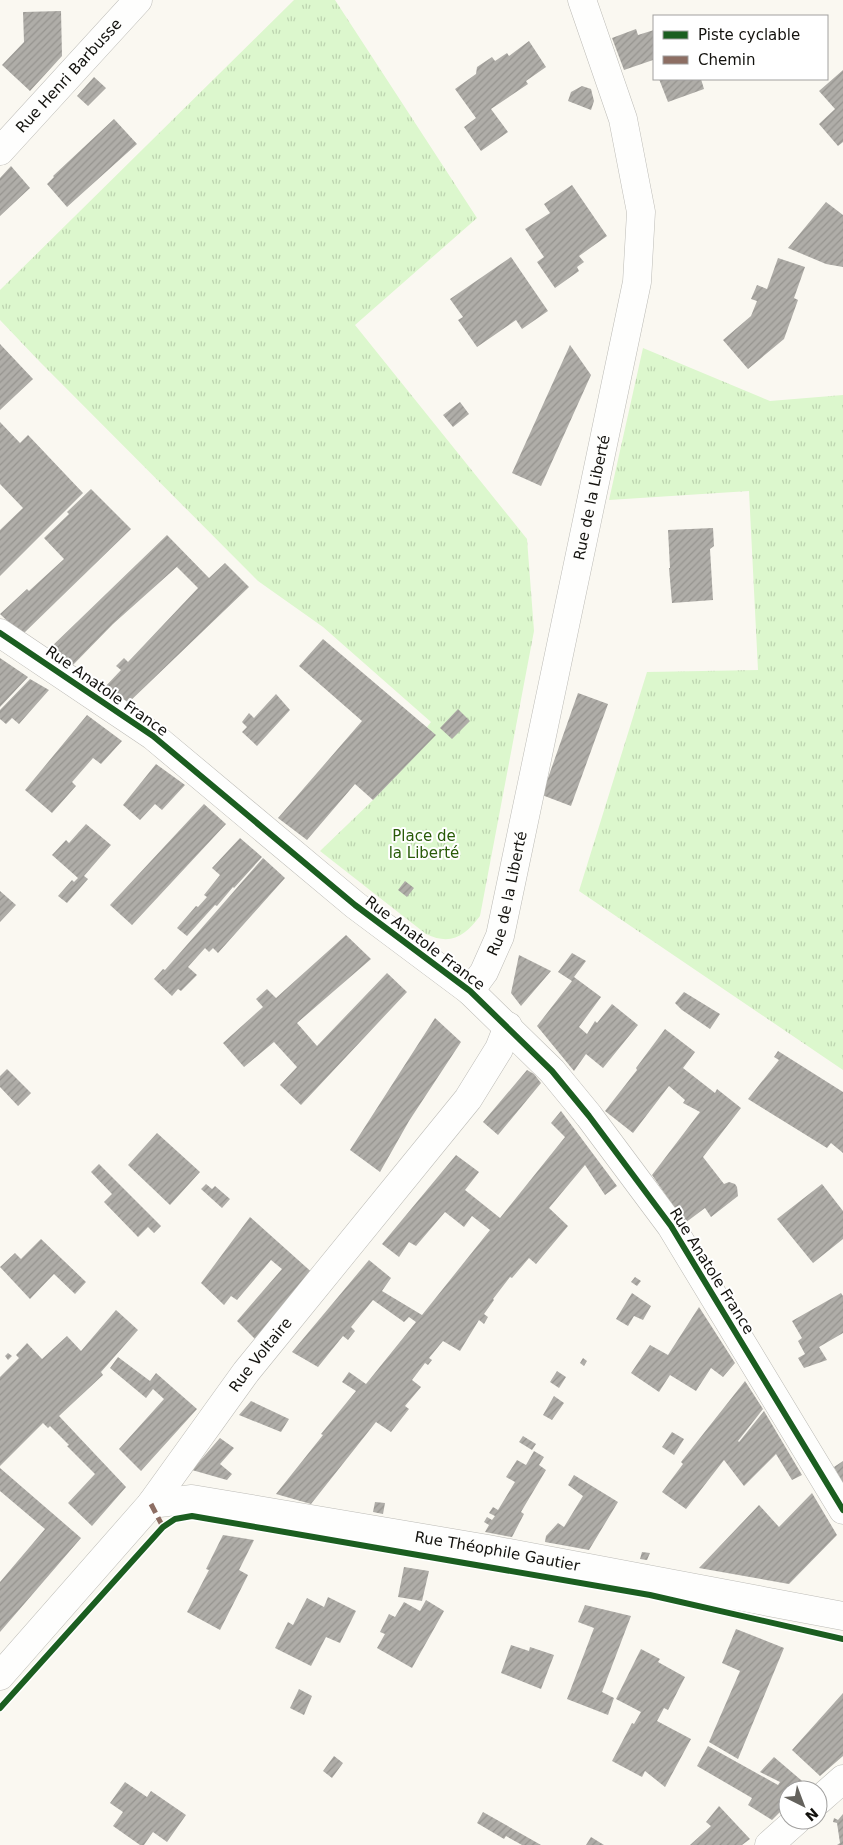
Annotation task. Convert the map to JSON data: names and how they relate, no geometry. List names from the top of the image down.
{
  "streets": {
    "street": [
      "Rue Henri Barbusse",
      "Rue de la Liberté",
      "Rue Anatole France",
      "Rue Voltaire",
      "Rue Théophile Gautier"
    ]
  },
  "crossings": [
    ["Rue de la Liberté", "Rue Anatole France"],
    ["Rue Anatole France", "Rue Voltaire"],
    ["Rue Voltaire", "Rue Théophile Gautier"]
  ],
  "parks": ["Place de la Liberté"],
  "legend": ["Piste cyclable", "Chemin"],
  "north": "bottom right"
}
